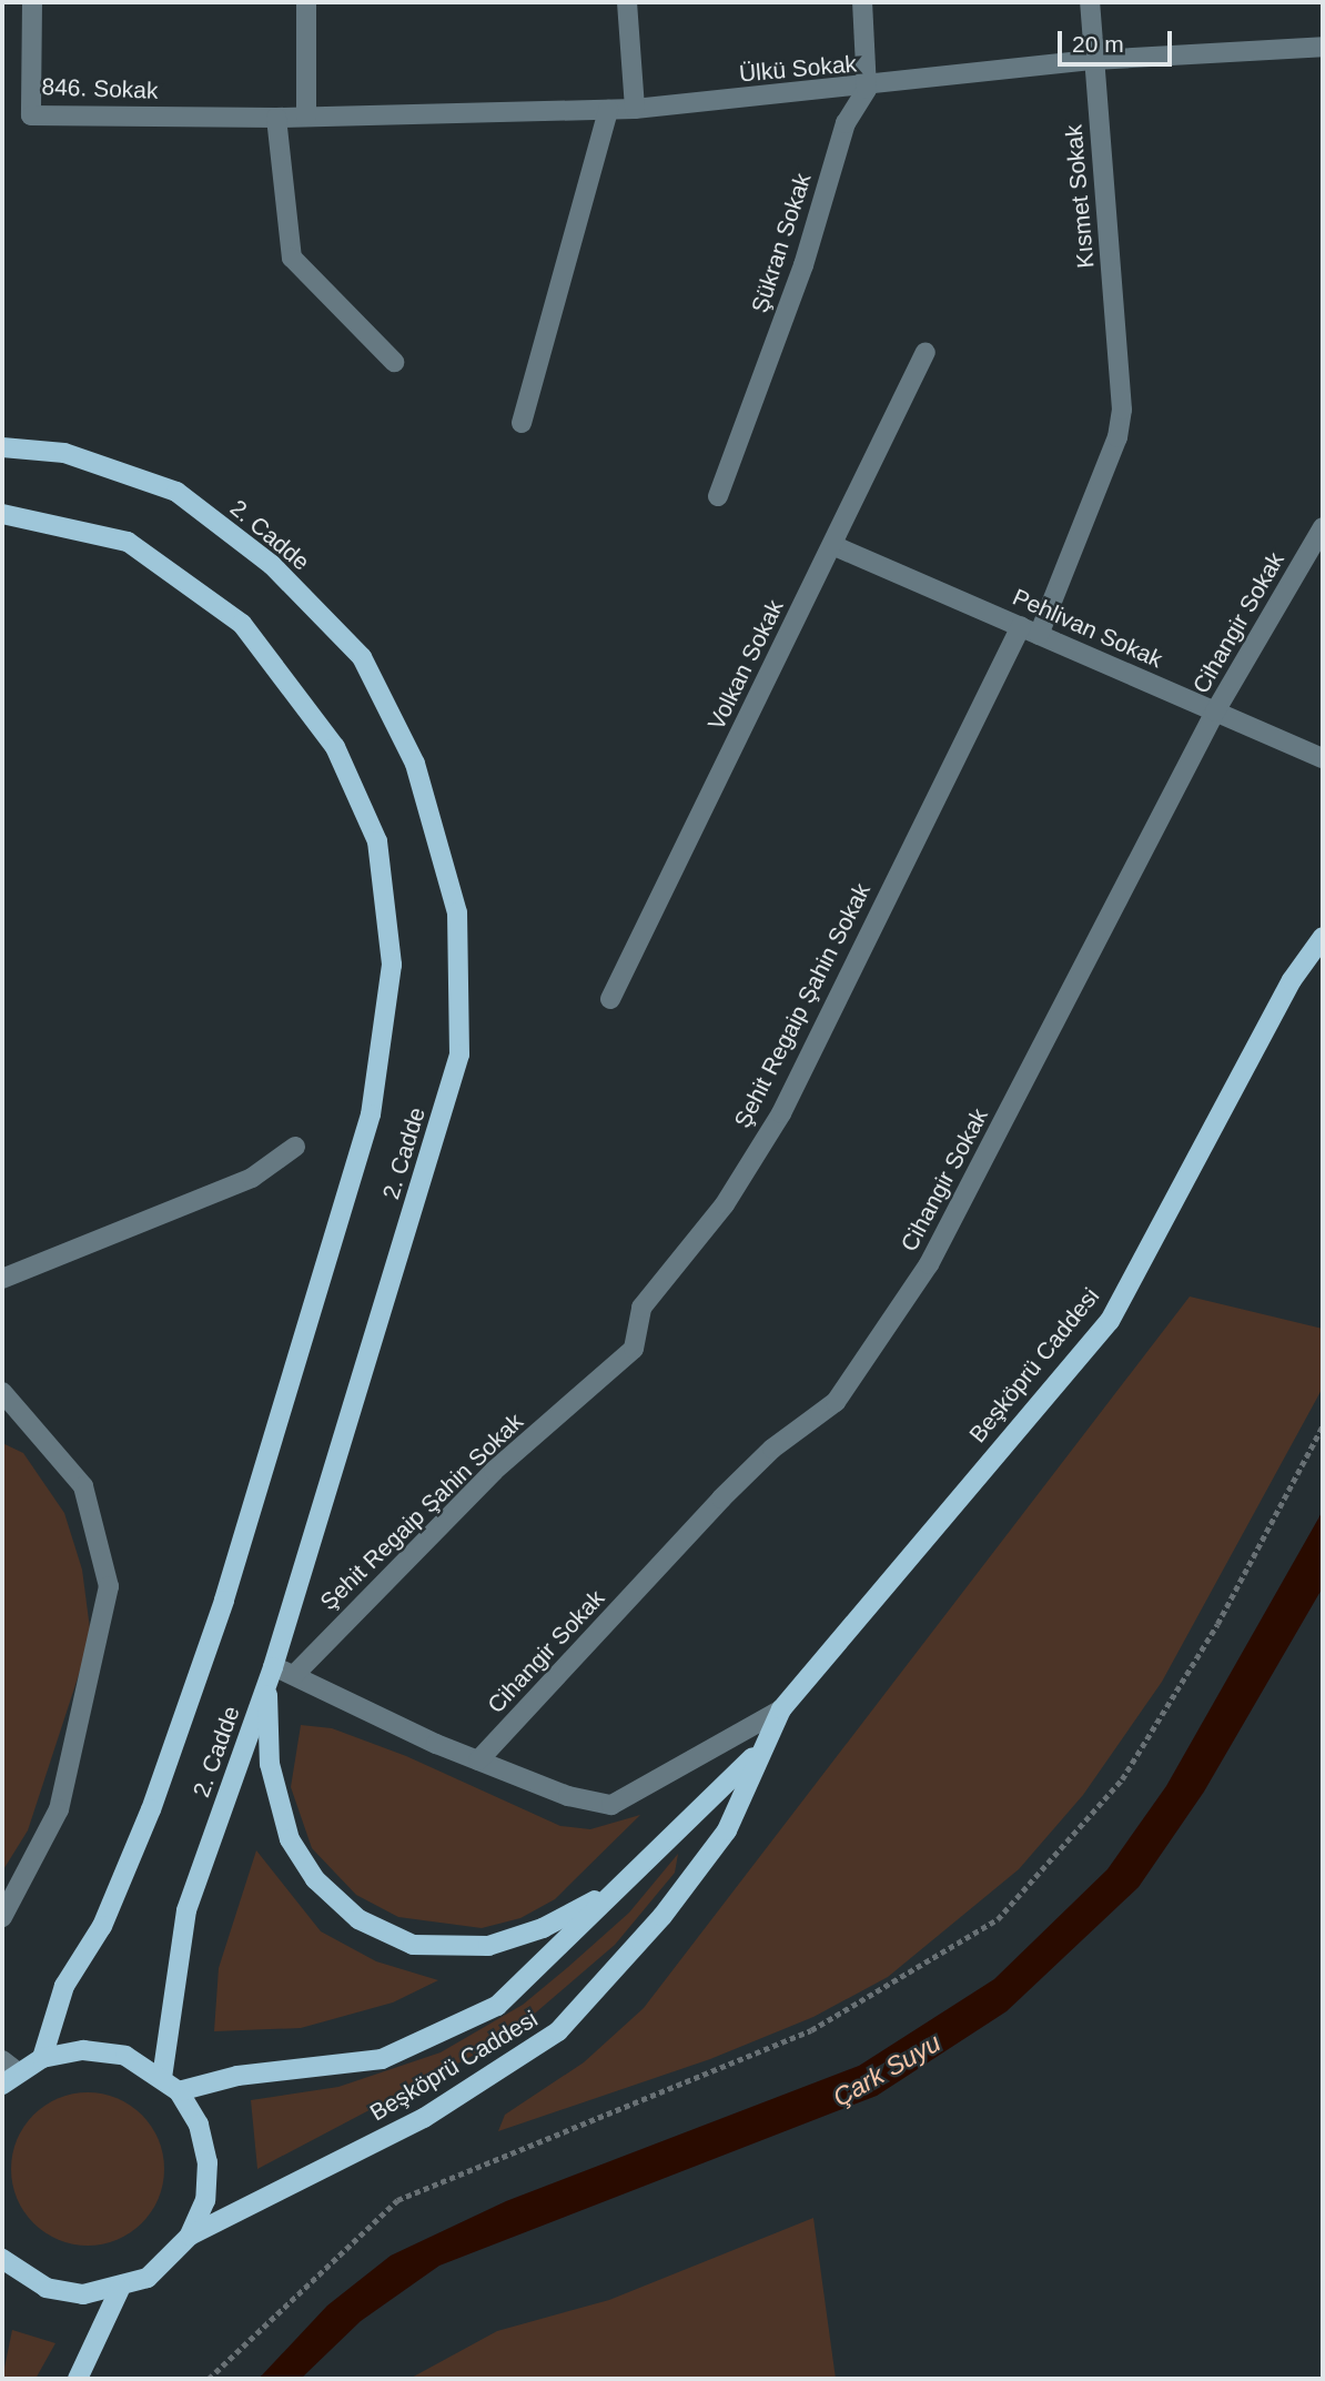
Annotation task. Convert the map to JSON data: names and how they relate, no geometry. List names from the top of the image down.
{
  "streets": {
    "main road": ["2. Cadde", "Beşköprü Caddesi"],
    "street": [
      "Ülkü Sokak",
      "846. Sokak",
      "Kısmet Sokak",
      "Şükran Sokak",
      "Cihangir Sokak",
      "Pehlivan Sokak",
      "Volkan Sokak",
      "Şehit Regaip Şahin Sokak"
    ]
  },
  "crossings": [
    ["Ülkü Sokak", "846. Sokak"],
    ["Ülkü Sokak", "Kısmet Sokak"],
    ["Ülkü Sokak", "Şükran Sokak"],
    ["Kısmet Sokak", "Şehit Regaip Şahin Sokak"],
    ["Cihangir Sokak", "Pehlivan Sokak"],
    ["Pehlivan Sokak", "Volkan Sokak"],
    ["Pehlivan Sokak", "Şehit Regaip Şahin Sokak"]
  ],
  "water": ["Çark Suyu"],
  "scale_bar": "20 m"
}
